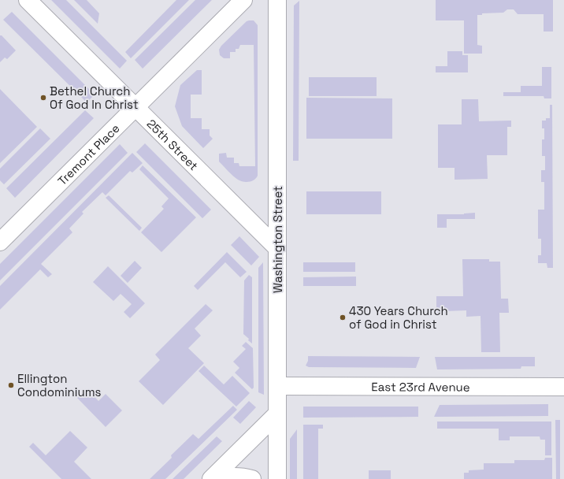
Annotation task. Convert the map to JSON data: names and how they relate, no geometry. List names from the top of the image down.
{
  "streets": {
    "street": [
      "25th Street",
      "Tremont Place",
      "Washington Street",
      "East 23rd Avenue"
    ]
  },
  "crossings": [
    ["25th Street", "Tremont Place"],
    ["25th Street", "Washington Street"],
    ["Washington Street", "East 23rd Avenue"]
  ],
  "places": ["Bethel Church Of God In Christ", "430 Years Church of God in Christ", "Ellington Condominiums"]
}
